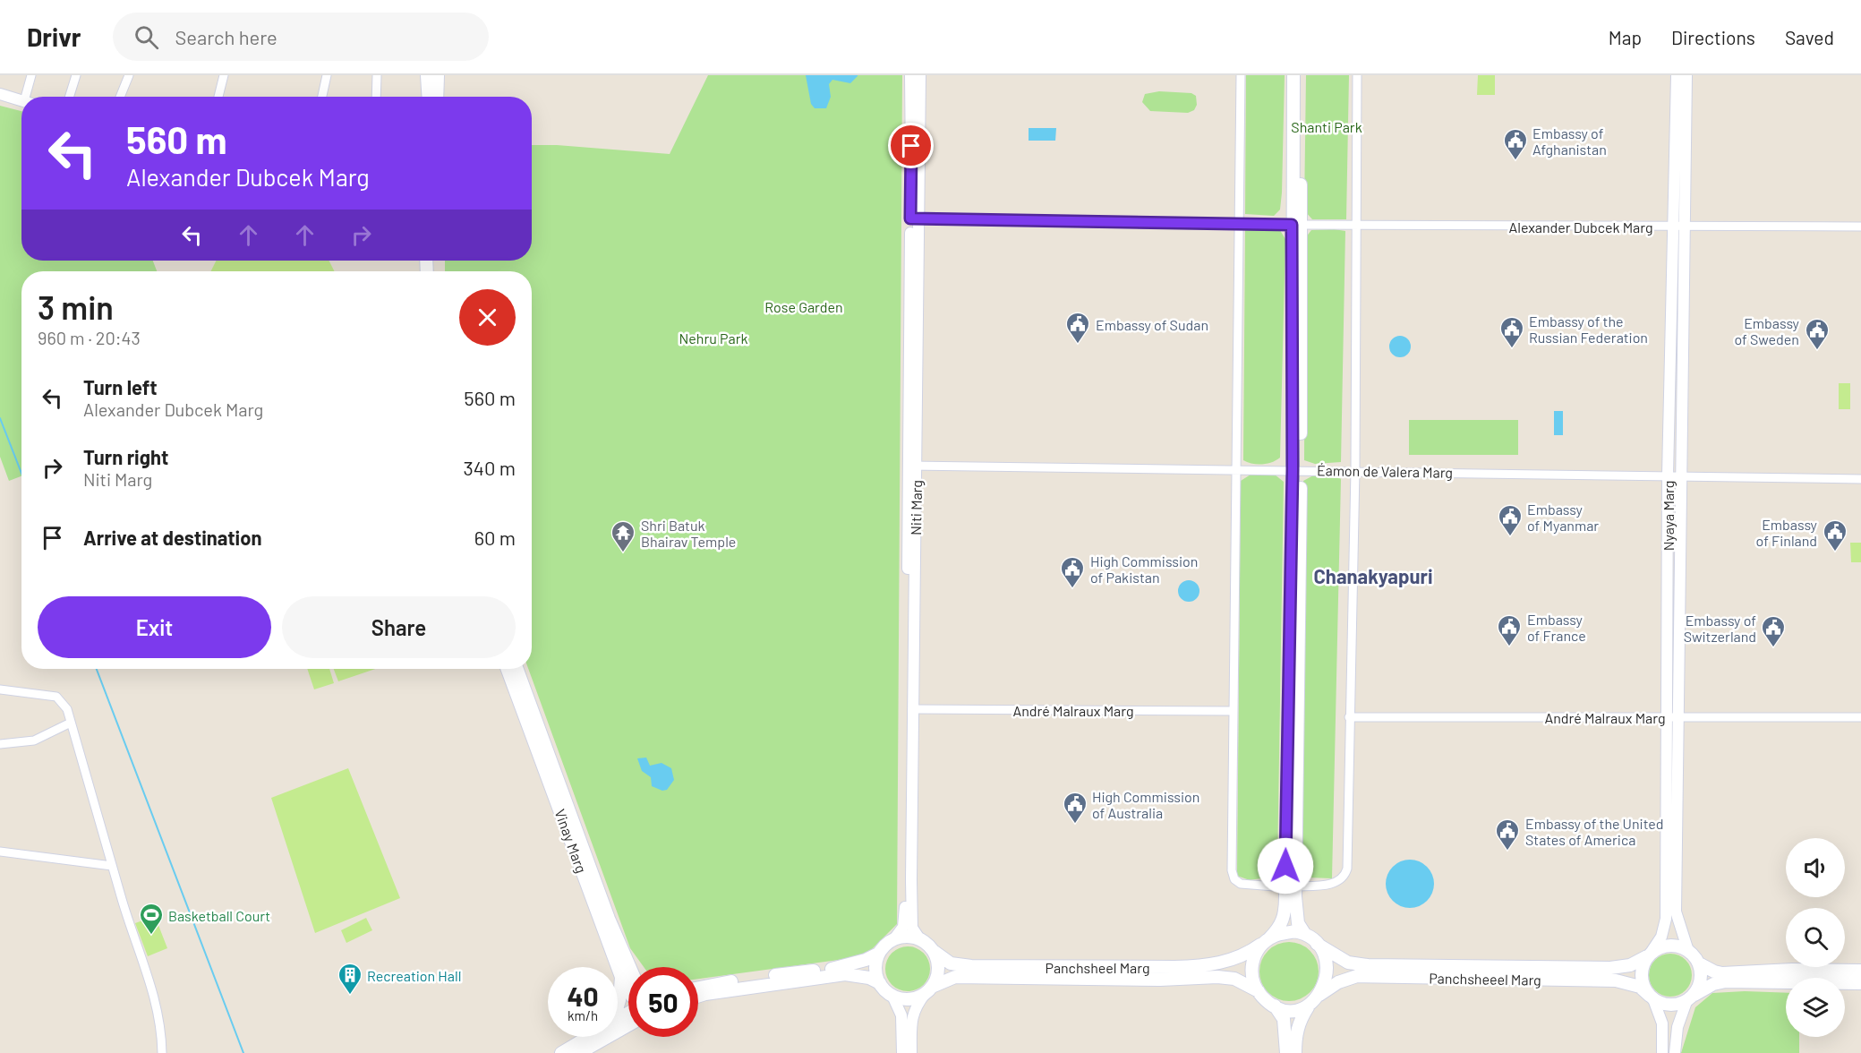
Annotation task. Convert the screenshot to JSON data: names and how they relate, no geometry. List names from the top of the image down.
{
  "streets": {
    "main road": ["Vinay Marg", "Panchsheel Marg", "Panchsheeel Marg"],
    "street": [
      "Alexander Dubcek Marg",
      "Éamon de Valera Marg",
      "Niti Marg",
      "Nyaya Marg",
      "André Malraux Marg"
    ]
  },
  "crossings": [
    ["Alexander Dubcek Marg", "Niti Marg"],
    ["Alexander Dubcek Marg", "Nyaya Marg"],
    ["Éamon de Valera Marg", "Niti Marg"],
    ["Éamon de Valera Marg", "Nyaya Marg"],
    ["Niti Marg", "André Malraux Marg"],
    ["Niti Marg", "Panchsheel Marg"],
    ["Nyaya Marg", "André Malraux Marg"],
    ["Nyaya Marg", "Panchsheeel Marg"],
    ["Panchsheel Marg", "Panchsheeel Marg"]
  ],
  "districts": ["Chanakyapuri"],
  "parks": ["Shanti Park", "Rose Garden", "Nehru Park"],
  "places": {
    "public building": [
      "Embassy of Afghanistan",
      "Embassy of Sudan",
      "Embassy of the Russian Federation",
      "Embassy of Sweden",
      "Embassy of Myanmar",
      "Embassy of Finland",
      "High Commission of Pakistan",
      "Embassy of France",
      "Embassy of Switzerland",
      "High Commission of Australia",
      "Embassy of the United States of America"
    ],
    "temple": ["Shri Batuk Bhairav Temple"],
    "sports": ["Basketball Court"],
    "building": ["Recreation Hall"]
  },
  "page": {
    "header": "Drivr",
    "search": "Search here",
    "nav": ["Map", "Directions", "Saved"],
    "turn": ["560 m", "Alexander Dubcek Marg"],
    "heading": ["3 min", "960 m · 20:43"],
    "list": [
      {
        "name": "Turn left",
        "note": "Alexander Dubcek Marg",
        "value": "560 m"
      },
      {
        "name": "Turn right",
        "note": "Niti Marg",
        "value": "340 m"
      },
      {
        "name": "Arrive at destination",
        "value": "60 m"
      }
    ],
    "buttons": ["Exit", "Share"],
    "speed": "40 km/h",
    "limit": "50"
  }
}
